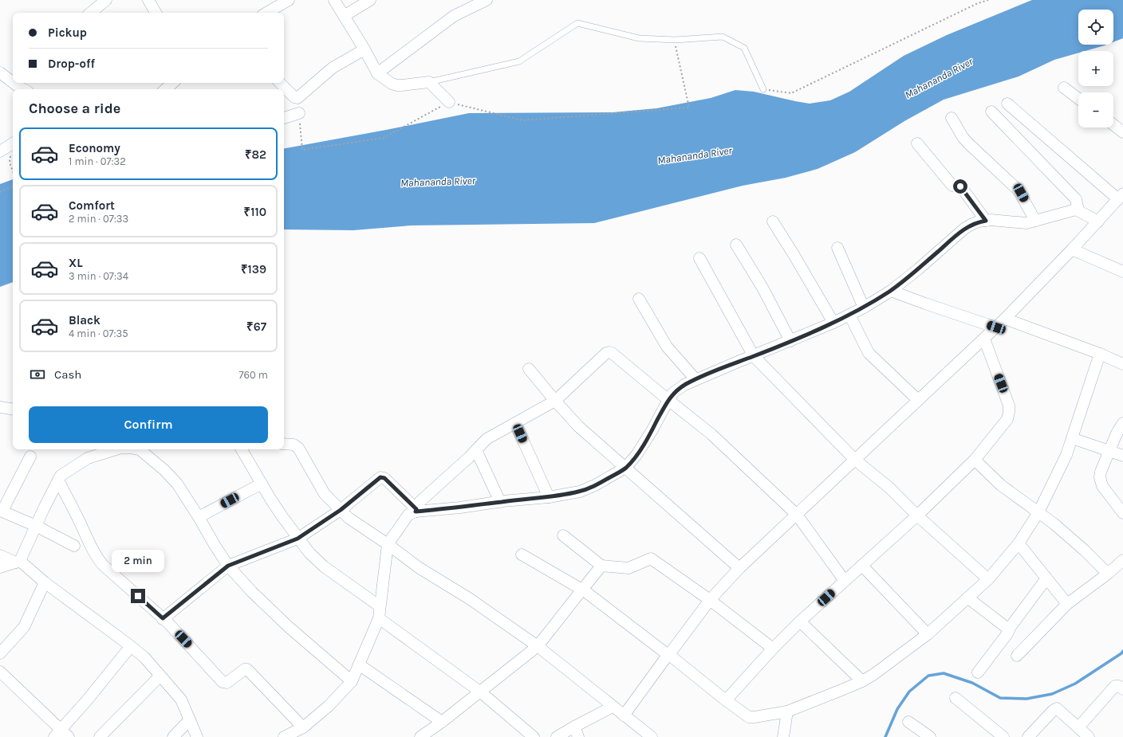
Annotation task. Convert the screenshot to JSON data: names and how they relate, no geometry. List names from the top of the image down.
{
  "water": ["Mahananda River"],
  "page": {
    "map_buttons": ["+", "−"],
    "banner": ["Pickup", "Drop-off"],
    "heading": "Choose a ride",
    "list": [
      {
        "name": "Economy",
        "note": "1 min · 07:32",
        "value": "₹82"
      },
      {
        "name": "Comfort",
        "note": "2 min · 07:33",
        "value": "₹110"
      },
      {
        "name": "XL",
        "note": "3 min · 07:34",
        "value": "₹139"
      },
      {
        "name": "Black",
        "note": "4 min · 07:35",
        "value": "₹67"
      }
    ],
    "pay": ["Cash", "760 m"],
    "buttons": "Confirm",
    "bubble": "2 min"
  }
}
